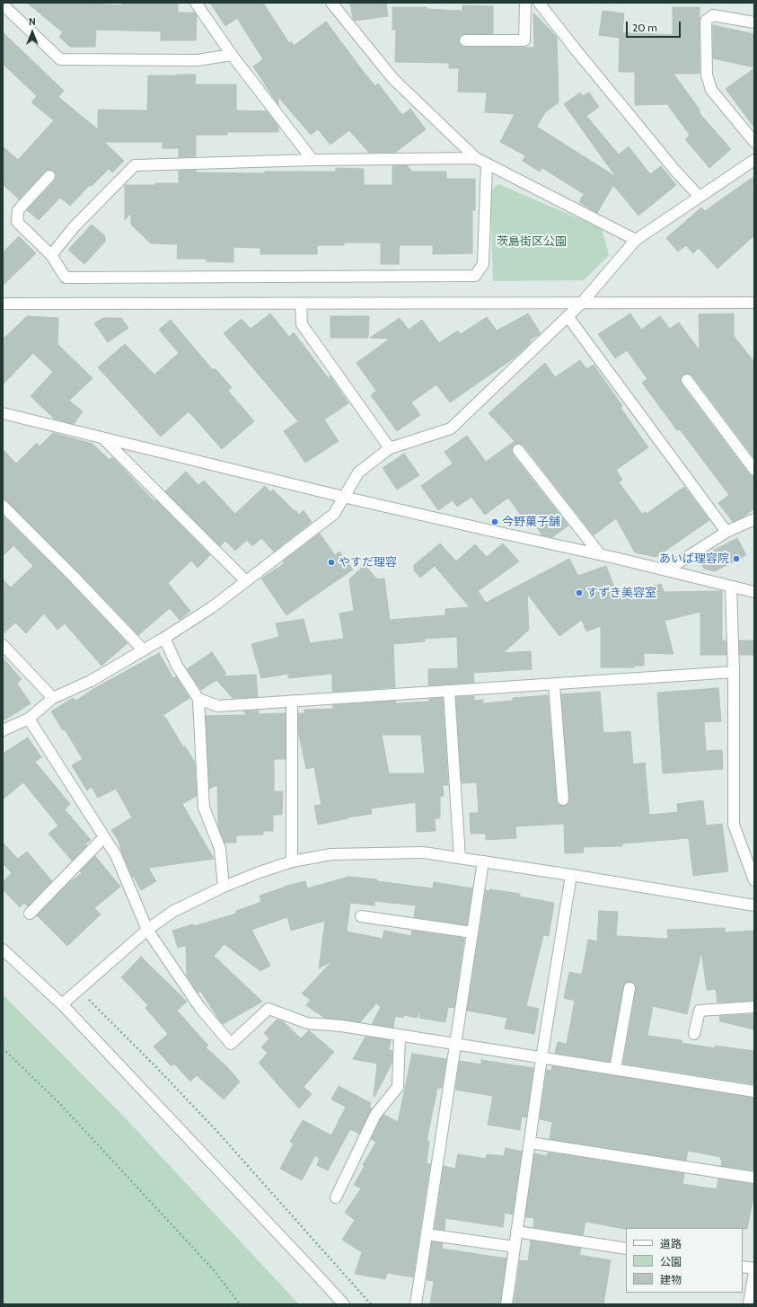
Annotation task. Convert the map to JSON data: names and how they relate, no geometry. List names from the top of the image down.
{
  "parks": ["茨島街区公園"],
  "places": [
    "今野菓子舗",
    "あいば理容院",
    "やすだ理容",
    "すずき美容室"
  ],
  "legend": ["道路", "公園", "建物"],
  "scale_bar": "20 m",
  "north": "top"
}
